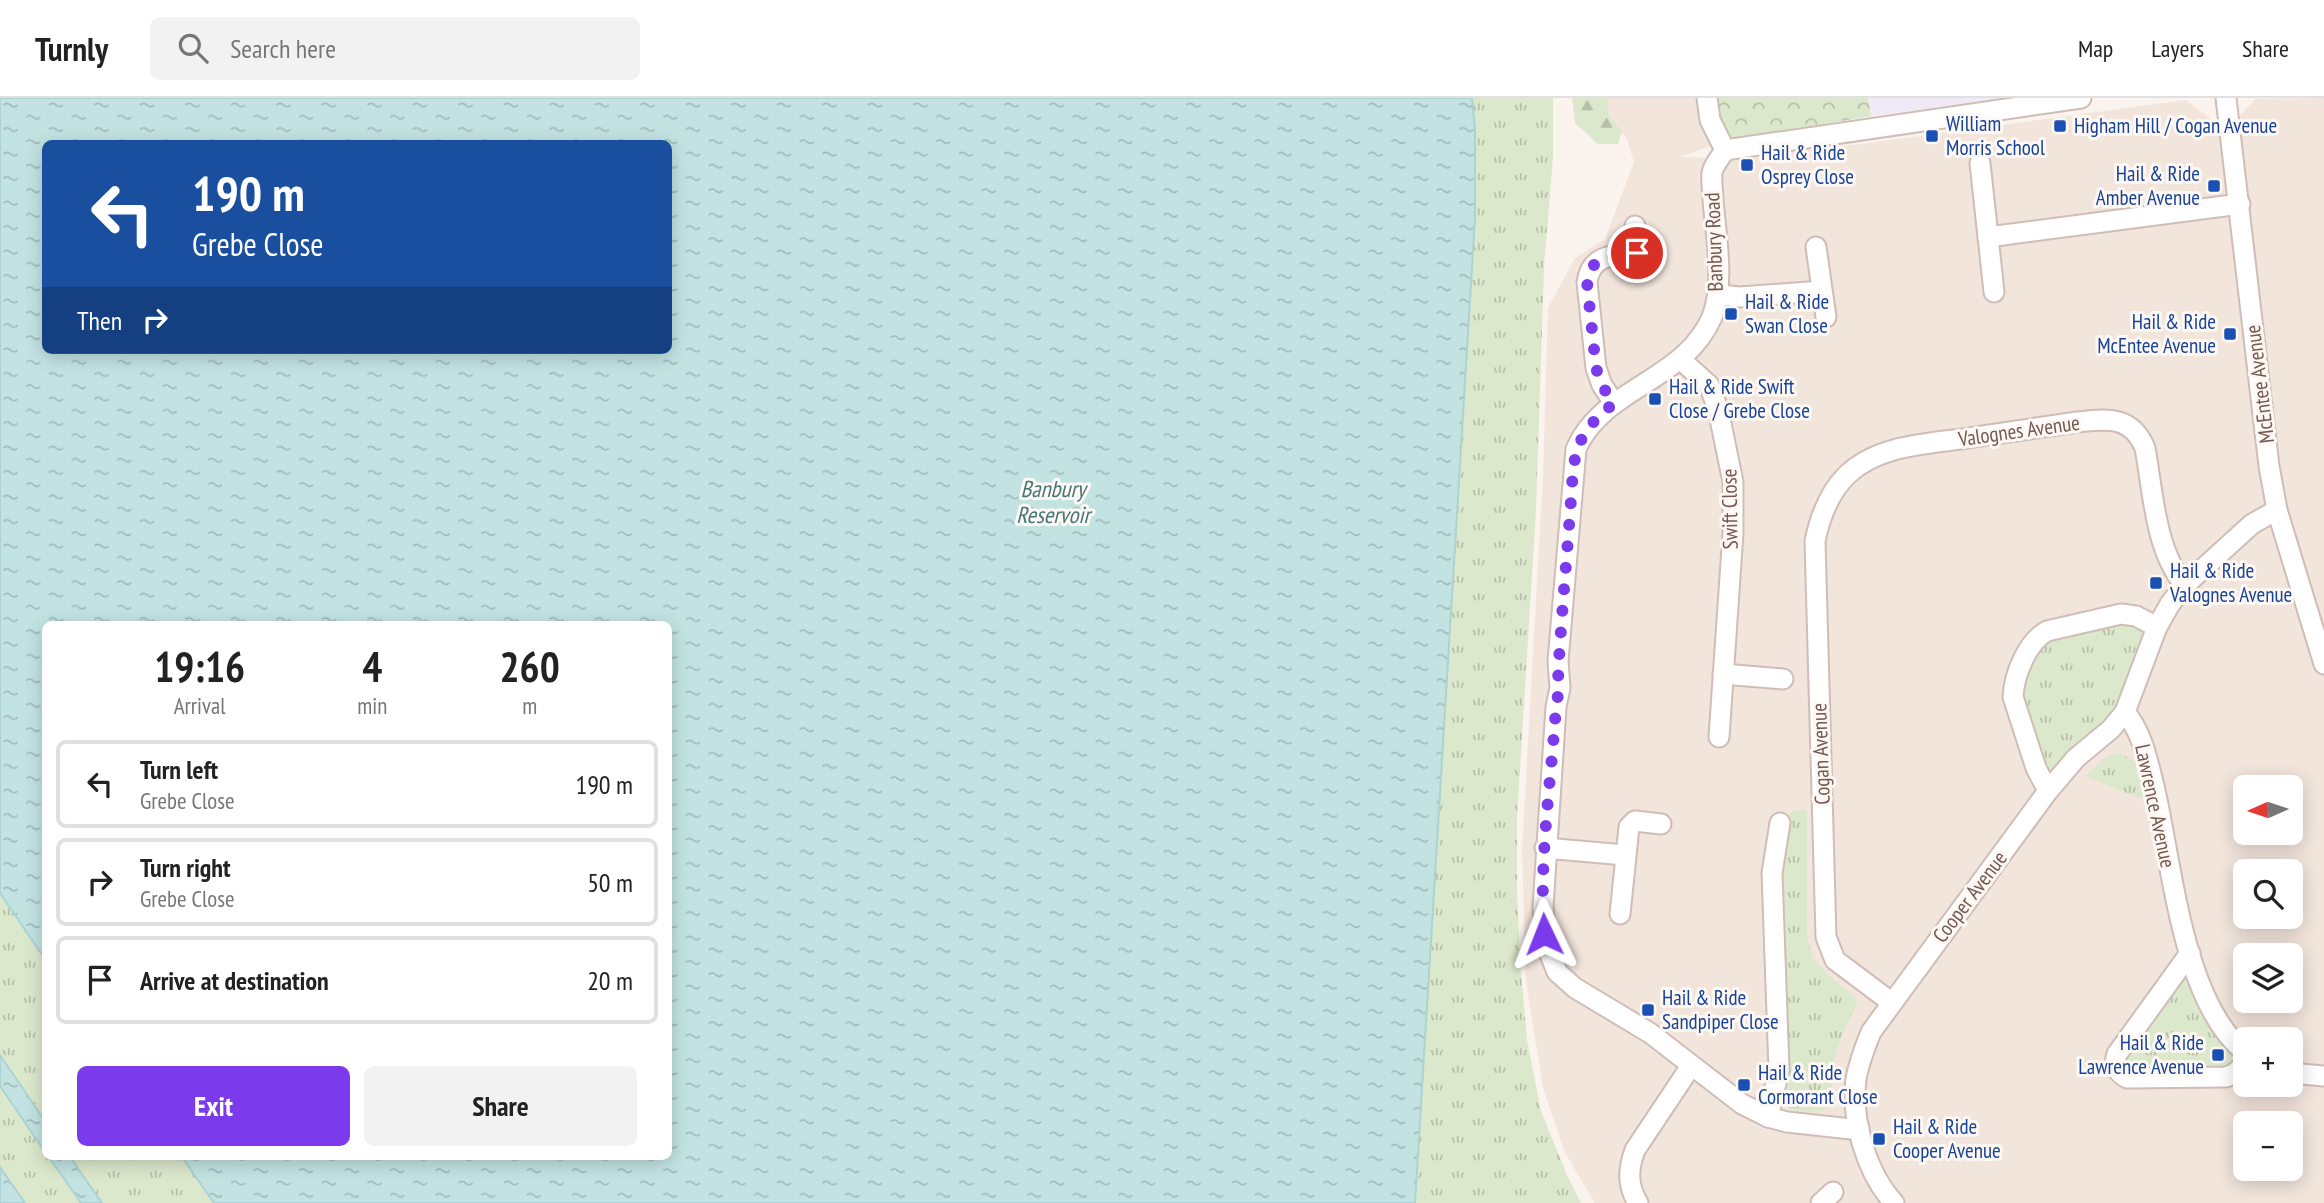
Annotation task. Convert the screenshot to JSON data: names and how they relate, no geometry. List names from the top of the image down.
{
  "streets": {
    "street": [
      "Banbury Road",
      "McEntee Avenue",
      "Valognes Avenue",
      "Swift Close",
      "Cogan Avenue",
      "Lawrence Avenue",
      "Cooper Avenue"
    ]
  },
  "crossings": [
    ["Banbury Road", "Swift Close"],
    ["Banbury Road", "Cooper Avenue"],
    ["Valognes Avenue", "Cogan Avenue"],
    ["Cogan Avenue", "Cooper Avenue"],
    ["Lawrence Avenue", "Cooper Avenue"]
  ],
  "water": ["Banbury Reservoir"],
  "places": {
    "transit": [
      "Higham Hill / Cogan Avenue",
      "William Morris School",
      "Hail & Ride Osprey Close",
      "Hail & Ride Amber Avenue",
      "Hail & Ride Swan Close",
      "Hail & Ride McEntee Avenue",
      "Hail & Ride Swift Close / Grebe Close",
      "Hail & Ride Valognes Avenue",
      "Hail & Ride Sandpiper Close",
      "Hail & Ride Lawrence Avenue",
      "Hail & Ride Cormorant Close",
      "Hail & Ride Cooper Avenue"
    ]
  },
  "north": "left",
  "page": {
    "header": "Turnly",
    "search": "Search here",
    "nav": ["Map", "Layers", "Share"],
    "turn": ["190 m", "Grebe Close"],
    "then": "Then",
    "eta": [
      "19:16",
      "Arrival",
      "4",
      "min",
      "260",
      "m"
    ],
    "list": [
      {
        "name": "Turn left",
        "note": "Grebe Close",
        "value": "190 m"
      },
      {
        "name": "Turn right",
        "note": "Grebe Close",
        "value": "50 m"
      },
      {
        "name": "Arrive at destination",
        "value": "20 m"
      }
    ],
    "map_buttons": ["+", "−"],
    "buttons": ["Exit", "Share"]
  }
}
